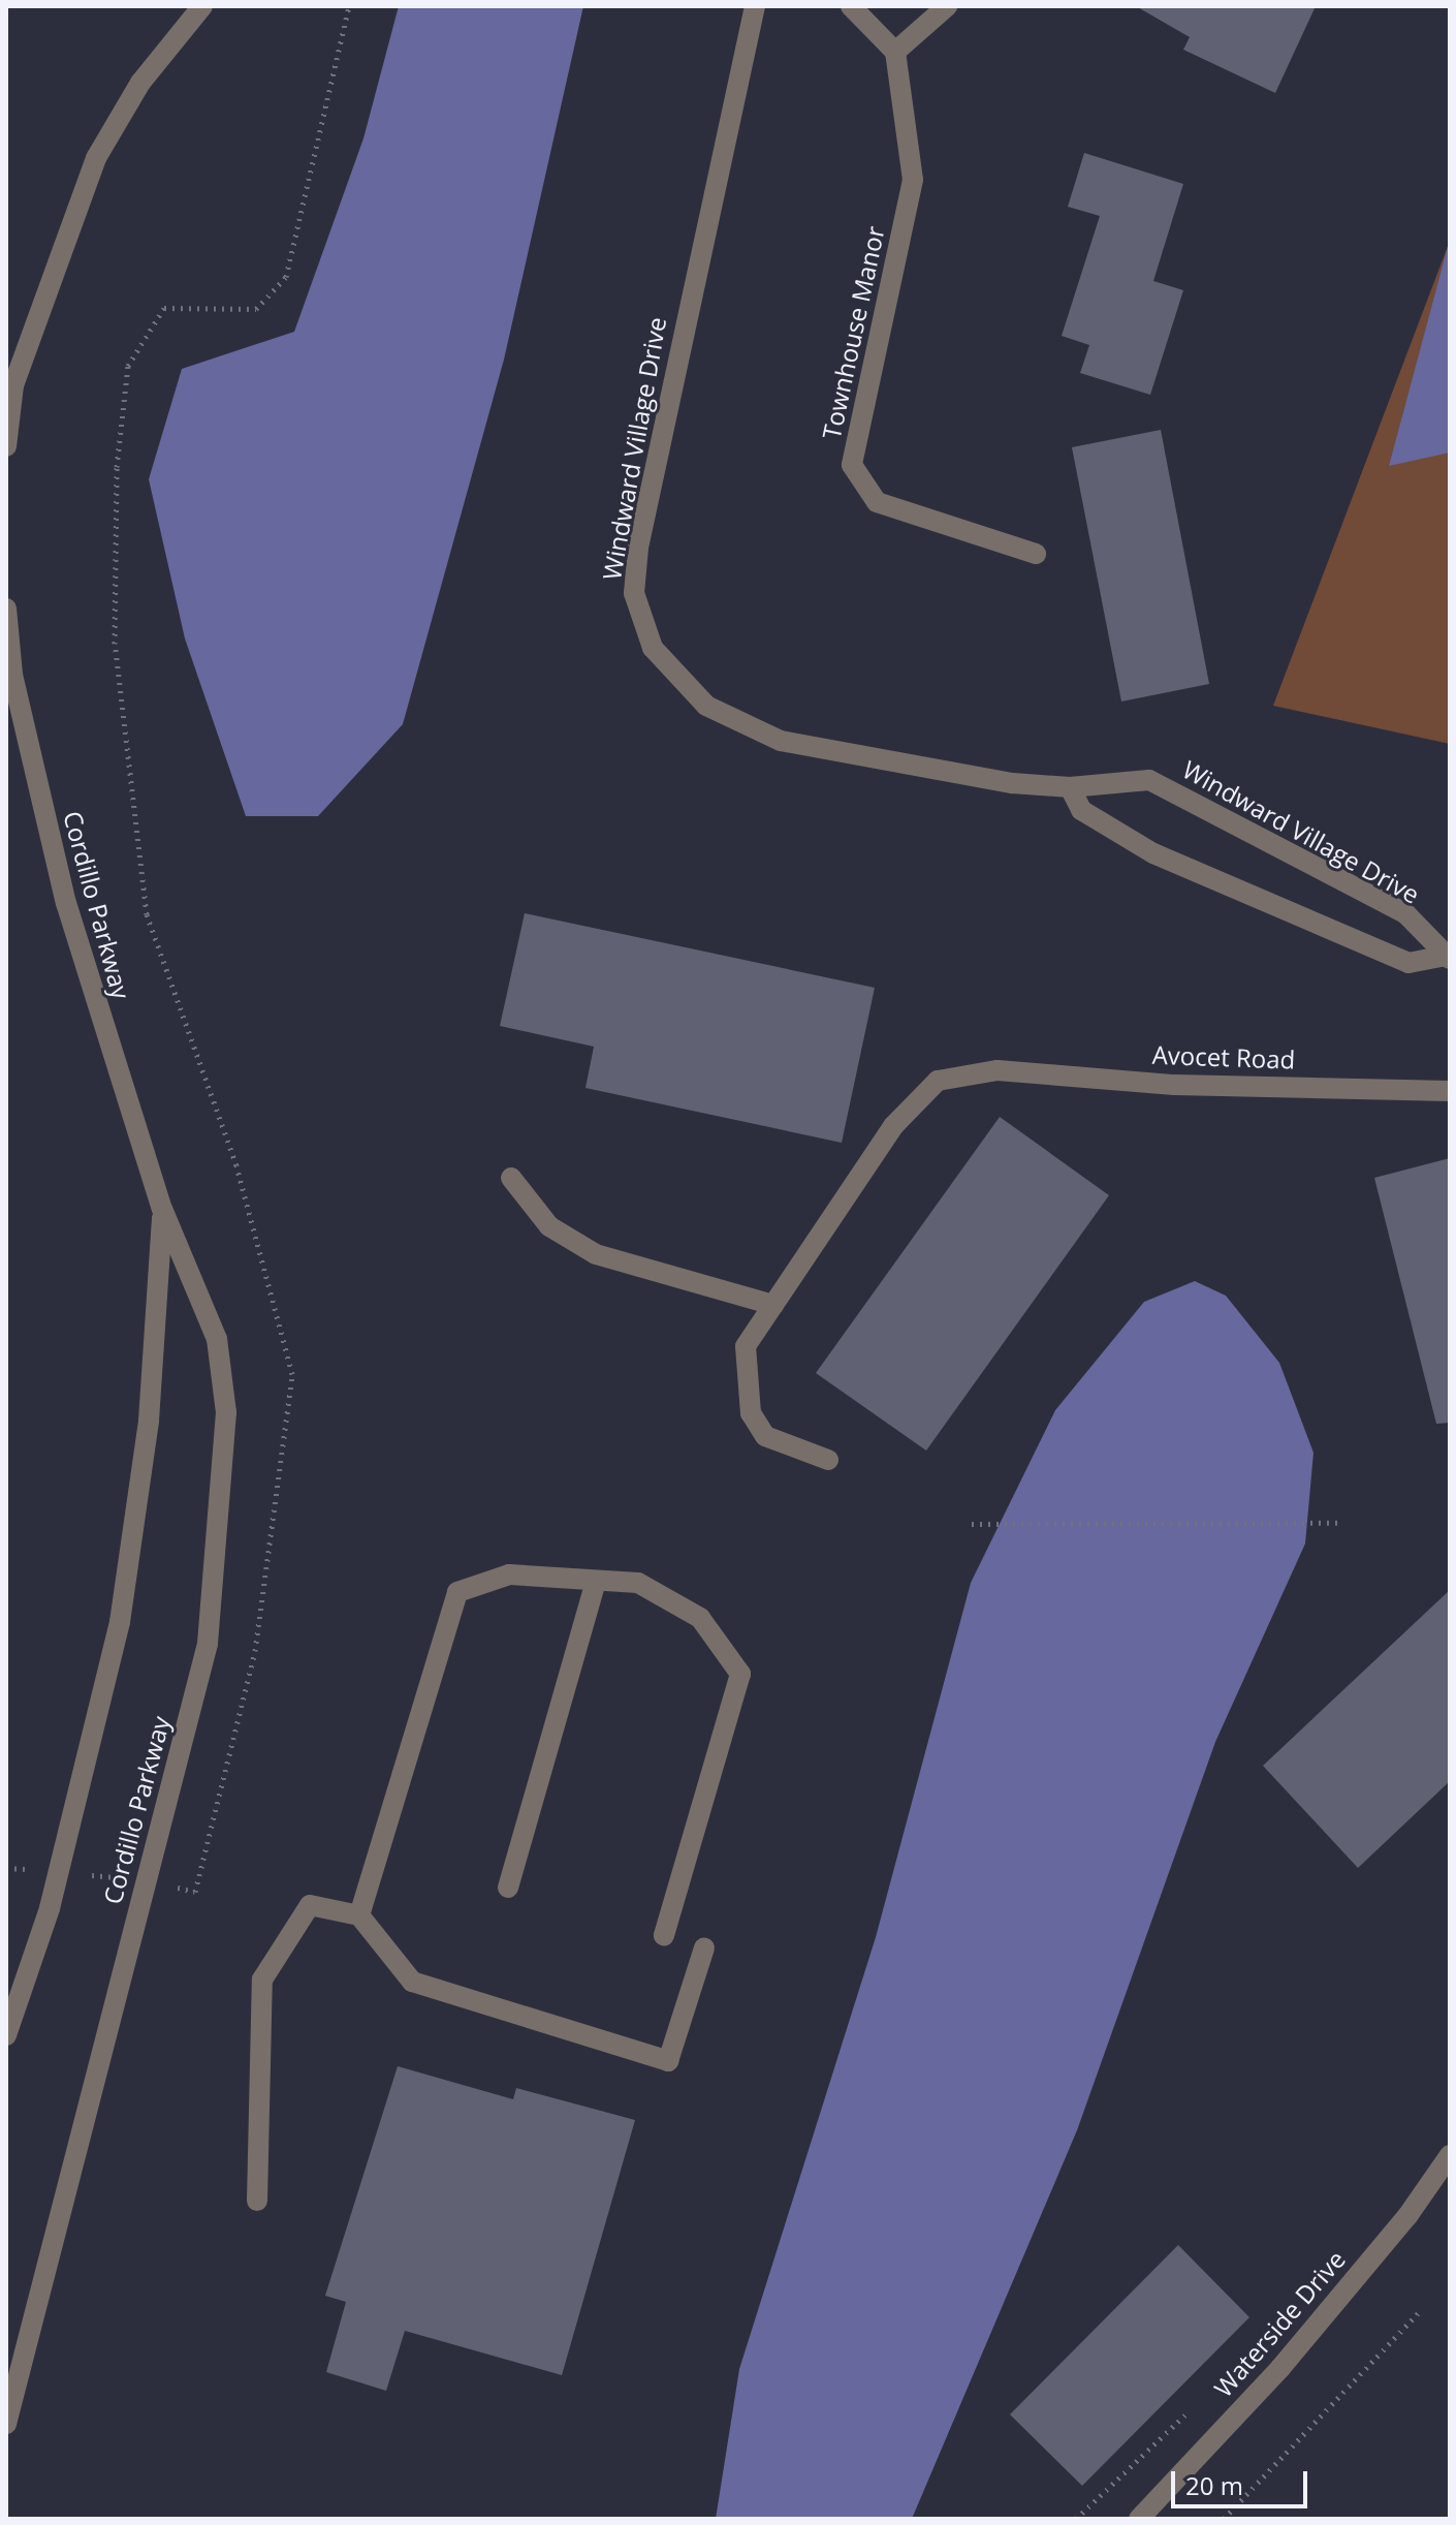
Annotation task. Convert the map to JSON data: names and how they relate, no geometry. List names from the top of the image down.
{
  "streets": {
    "street": [
      "Townhouse Manor",
      "Windward Village Drive",
      "Cordillo Parkway",
      "Avocet Road",
      "Waterside Drive"
    ]
  },
  "scale_bar": "20 m"
}
